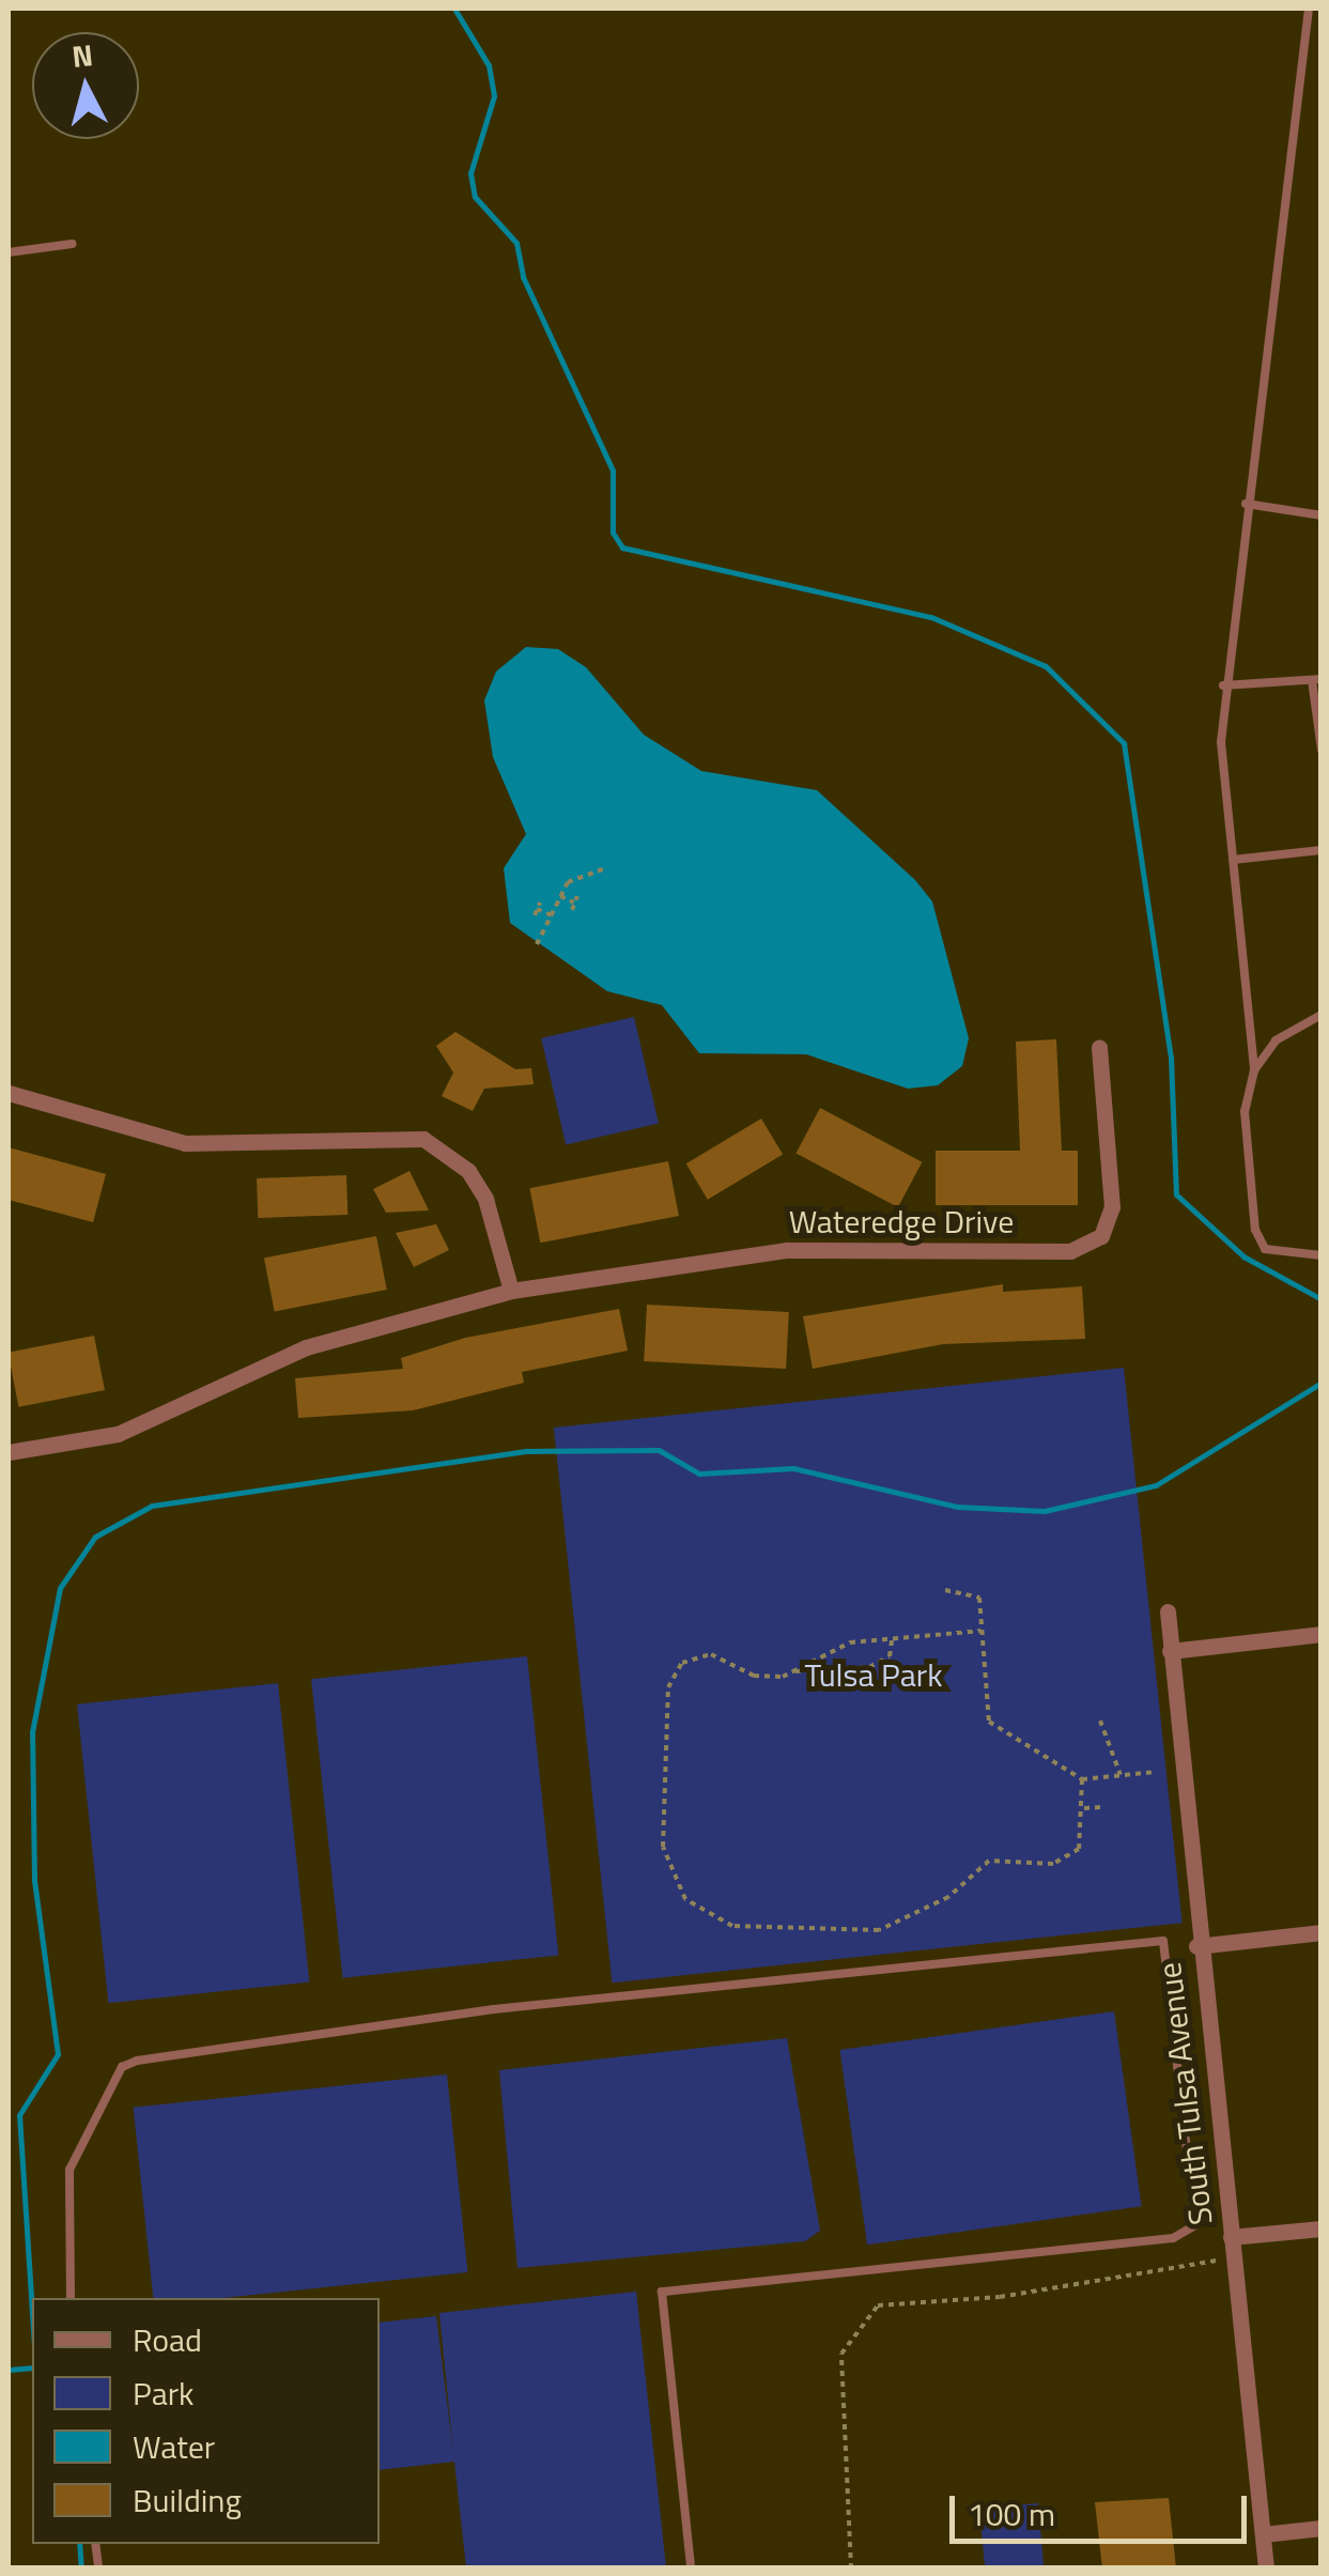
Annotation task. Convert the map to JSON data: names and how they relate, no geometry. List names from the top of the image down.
{
  "streets": {
    "street": ["Wateredge Drive", "South Tulsa Avenue"]
  },
  "parks": ["Tulsa Park"],
  "legend": [
    "Road",
    "Park",
    "Water",
    "Building"
  ],
  "scale_bar": "100 m",
  "north": "top"
}
